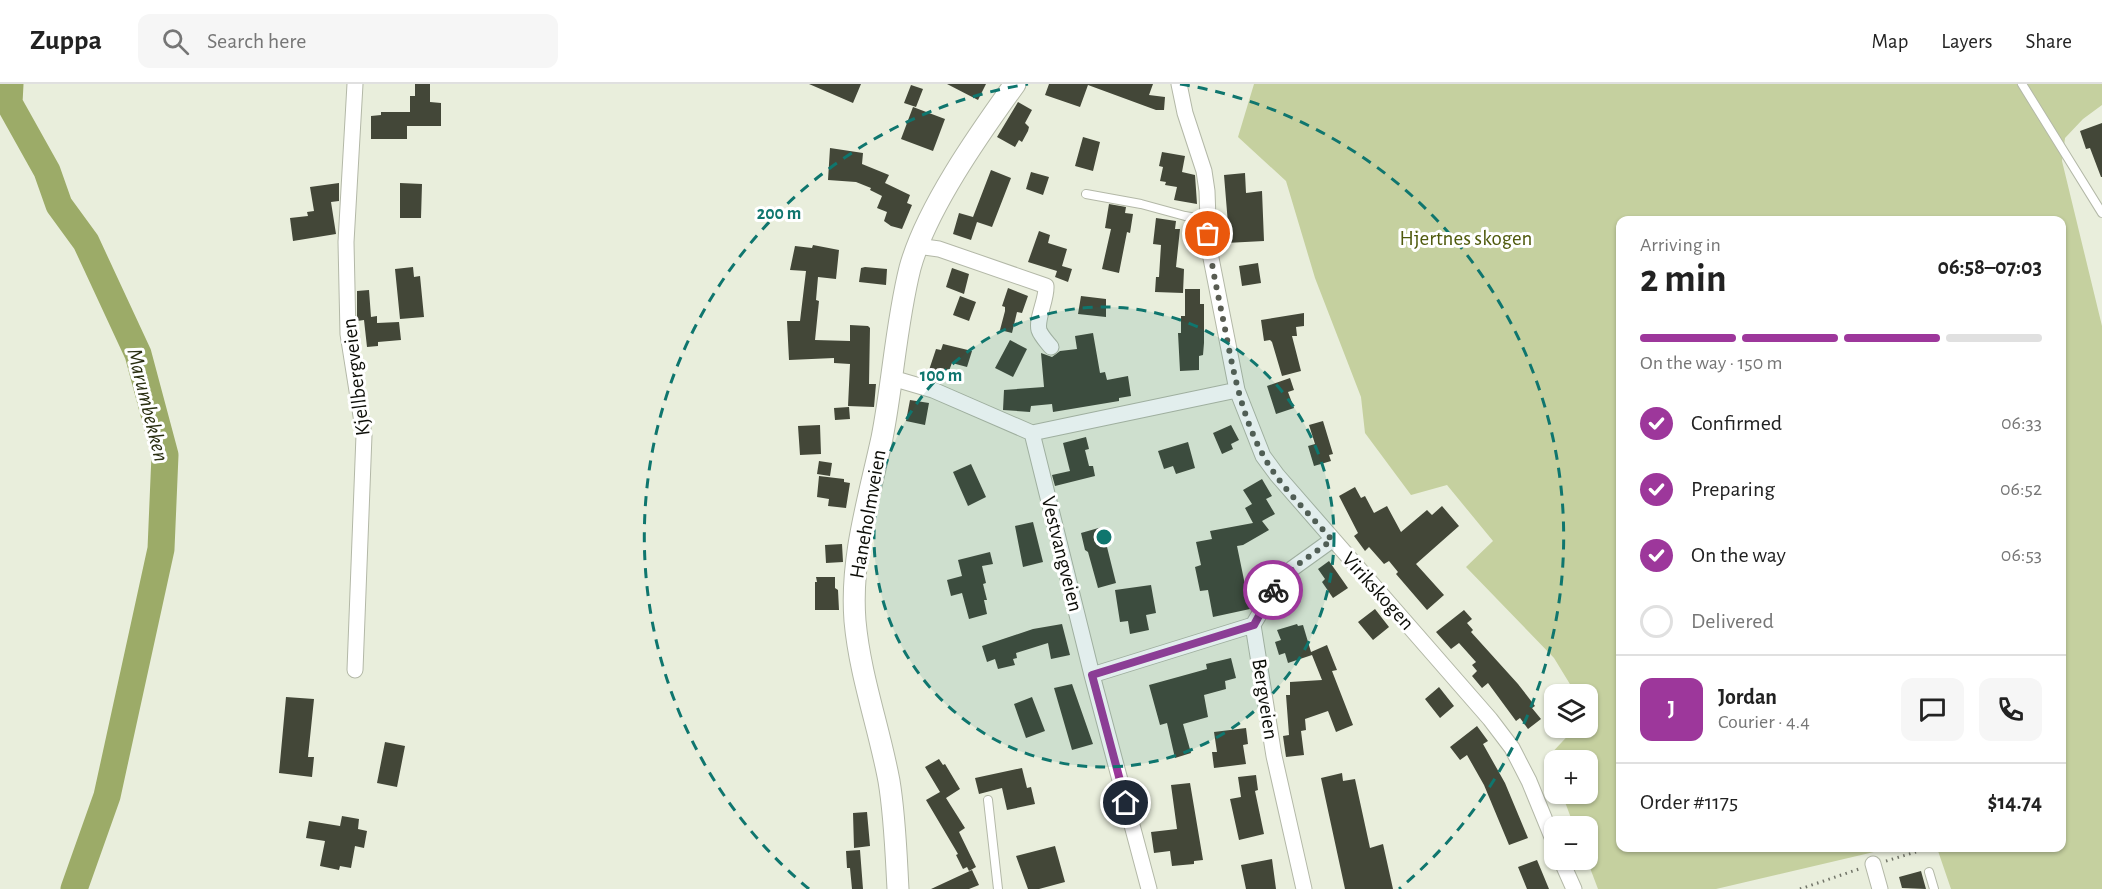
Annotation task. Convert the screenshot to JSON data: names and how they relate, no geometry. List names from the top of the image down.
{
  "streets": {
    "main road": ["Haneholmveien"],
    "street": [
      "Kjellbergveien",
      "Vestvangveien",
      "Virikskogen",
      "Bergveien"
    ]
  },
  "water": ["Marumbekken"],
  "parks": ["Hjertnes skogen"],
  "page": {
    "header": "Zuppa",
    "search": "Search here",
    "nav": ["Map", "Layers", "Share"],
    "heading": ["2 min", "Arriving in", "06:58–07:03"],
    "panel": [
      "Jordan",
      "Courier · 4.4",
      "Order #1175",
      "$14.74"
    ],
    "bar": "On the way · 150 m",
    "list": [
      ["Confirmed", "06:33"],
      ["Preparing", "06:52"],
      ["On the way", "06:53"],
      "Delivered"
    ],
    "round": "J",
    "map_buttons": ["+", "−"]
  },
  "rings": ["200 m", "100 m"]
}
